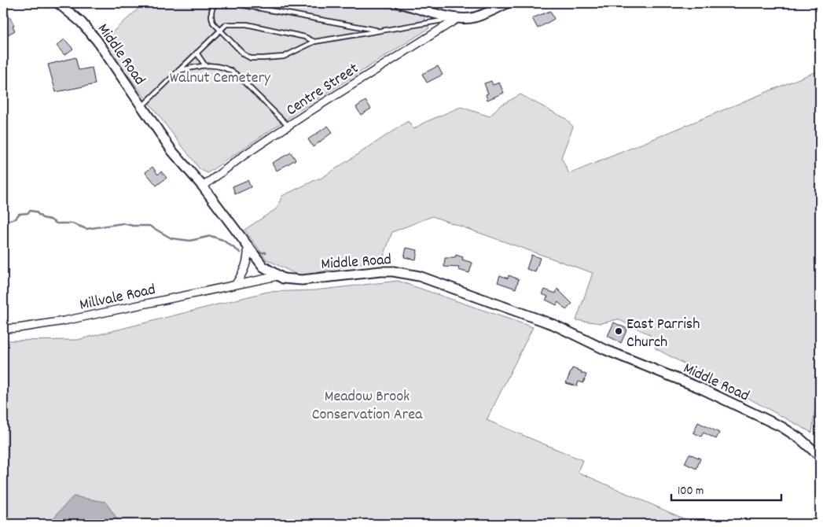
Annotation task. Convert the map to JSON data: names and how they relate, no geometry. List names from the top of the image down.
{
  "streets": {
    "street": ["Middle Road", "Centre Street", "Millvale Road"]
  },
  "crossings": [
    ["Middle Road", "Centre Street"],
    ["Middle Road", "Millvale Road"]
  ],
  "parks": ["Walnut Cemetery", "Meadow Brook Conservation Area"],
  "places": ["East Parrish Church"],
  "scale_bar": "100 m"
}
